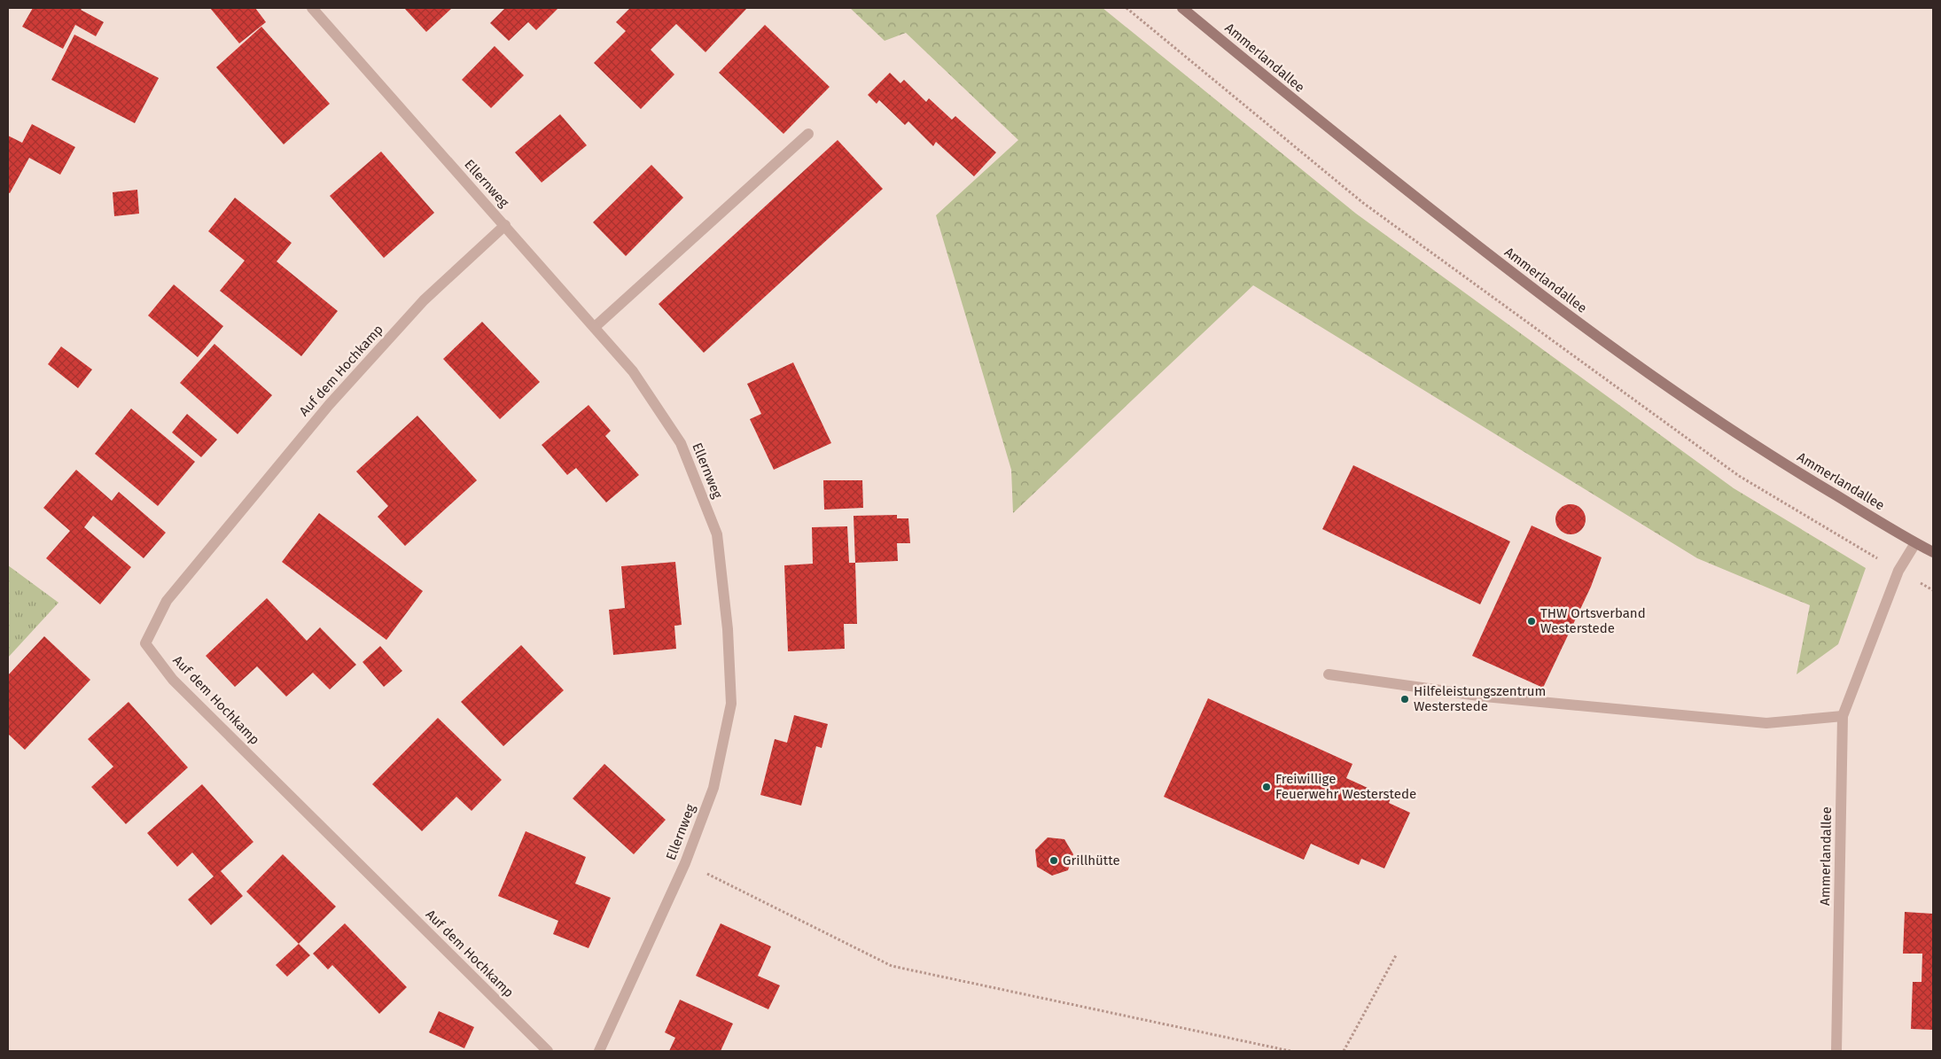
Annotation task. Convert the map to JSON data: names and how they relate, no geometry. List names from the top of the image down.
{
  "streets": {
    "main road": ["Ammerlandallee"],
    "street": ["Ellernweg", "Auf dem Hochkamp"]
  },
  "crossings": [
    ["Ellernweg", "Auf dem Hochkamp"]
  ],
  "places": [
    "THW Ortsverband Westerstede",
    "Hilfeleistungszentrum Westerstede",
    "Freiwillige Feuerwehr Westerstede",
    "Grillhütte"
  ]
}
